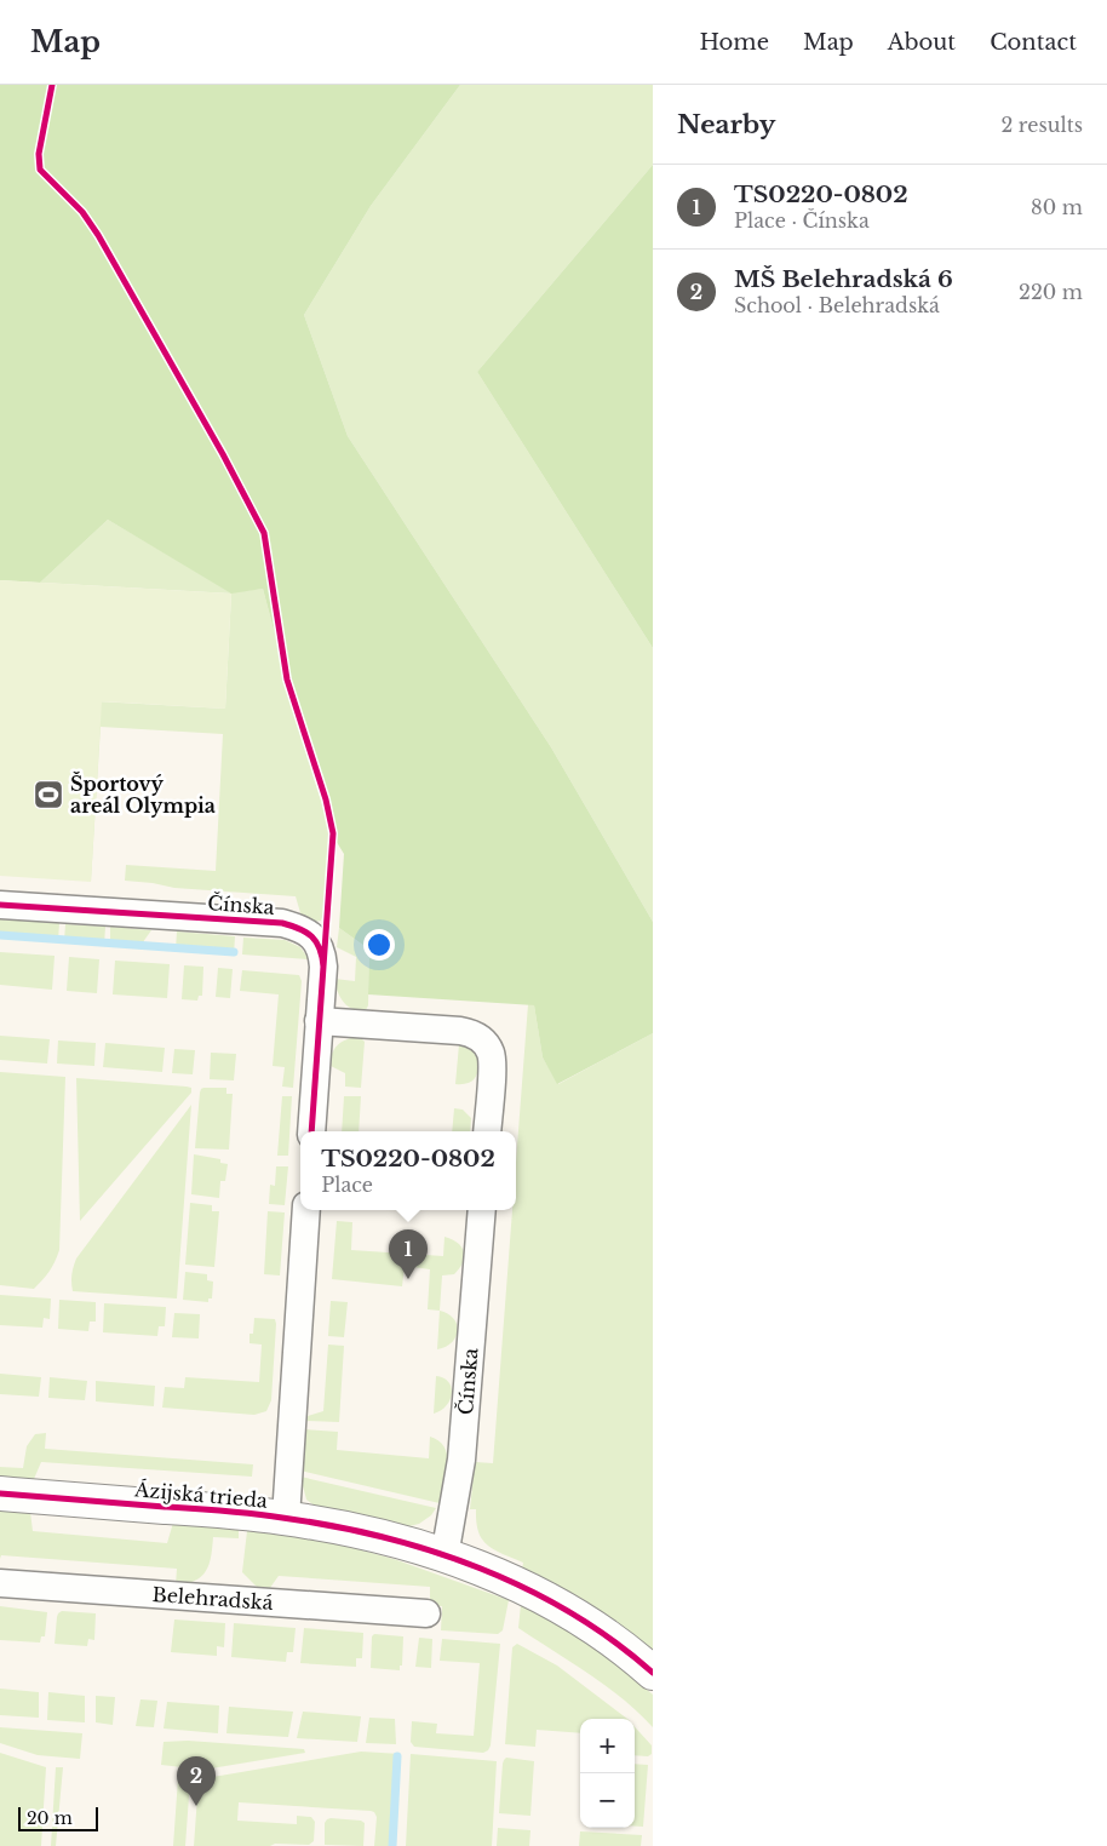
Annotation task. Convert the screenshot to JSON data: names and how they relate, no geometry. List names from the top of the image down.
{
  "streets": {
    "street": ["Čínska", "Ázijská trieda", "Belehradská"]
  },
  "crossings": [
    ["Čínska", "Ázijská trieda"]
  ],
  "places": {
    "sports": ["Športový areál Olympia"]
  },
  "scale_bar": "20 m",
  "page": {
    "header": "Map",
    "nav": [
      "Home",
      "Map",
      "About",
      "Contact"
    ],
    "heading": ["Nearby", "2 results"],
    "list": [
      {
        "mark": "1",
        "name": "TS0220-0802",
        "note": "Place · Čínska",
        "value": "80 m"
      },
      {
        "mark": "2",
        "name": "MŠ Belehradská 6",
        "note": "School · Belehradská",
        "value": "220 m"
      }
    ],
    "popup": ["TS0220-0802", "Place"],
    "pins": ["1", "2"],
    "map_buttons": ["+", "−"],
    "scale": "20 m"
  }
}
